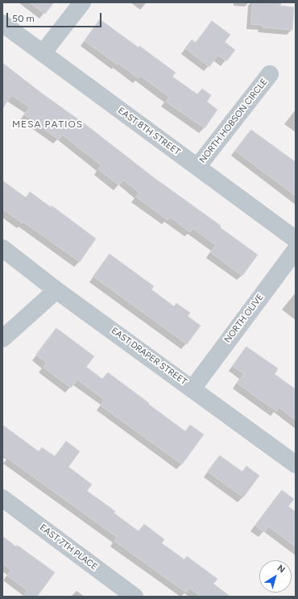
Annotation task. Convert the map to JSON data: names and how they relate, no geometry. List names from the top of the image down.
{
  "streets": {
    "street": [
      "NORTH HOBSON CIRCLE",
      "EAST 8TH STREET",
      "NORTH OLIVE",
      "EAST DRAPER STREET",
      "EAST 7TH PLACE"
    ]
  },
  "crossings": [
    ["NORTH HOBSON CIRCLE", "EAST 8TH STREET"],
    ["NORTH OLIVE", "EAST DRAPER STREET"]
  ],
  "districts": ["MESA PATIOS"],
  "scale_bar": "50 m",
  "north": "top right"
}
